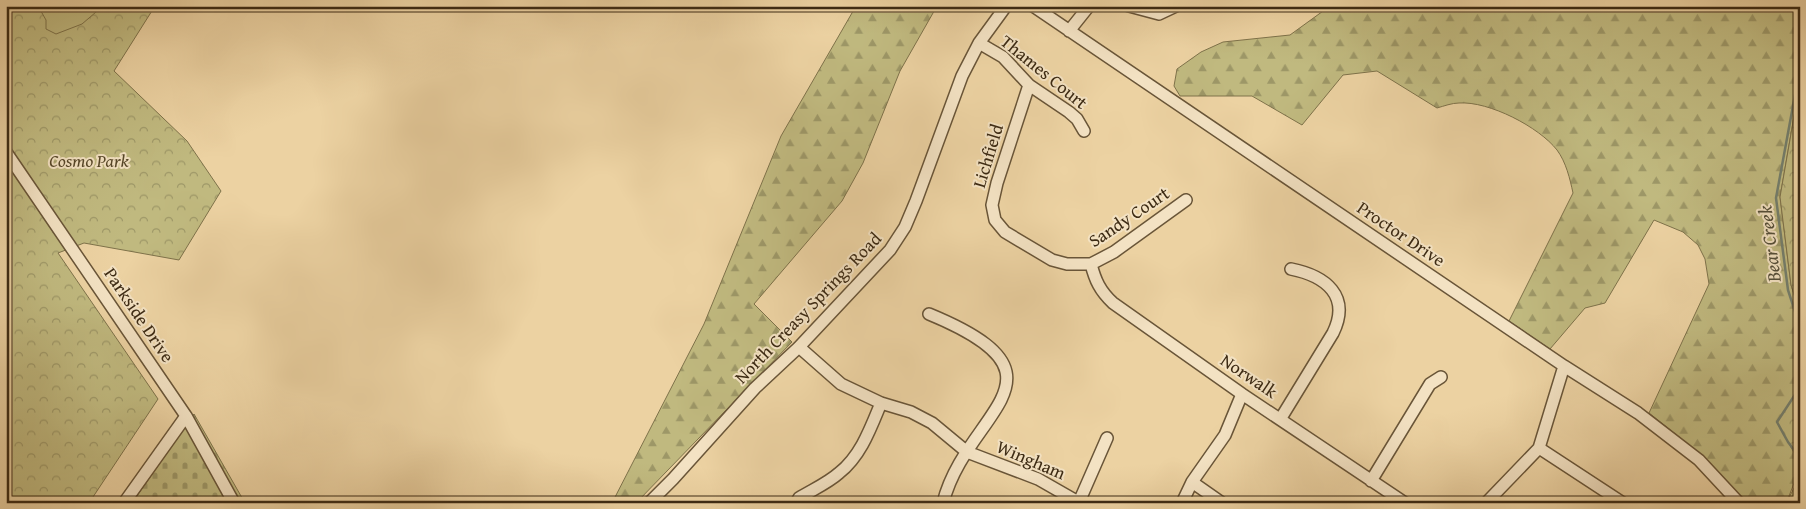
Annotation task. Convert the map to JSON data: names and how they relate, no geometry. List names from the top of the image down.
{
  "streets": {
    "street": [
      "Thames Court",
      "Lichfield",
      "Sandy Court",
      "Proctor Drive",
      "North Creasy Springs Road",
      "Parkside Drive",
      "Norwalk",
      "Wingham"
    ]
  },
  "crossings": [
    ["Thames Court", "Lichfield"],
    ["Thames Court", "North Creasy Springs Road"],
    ["Lichfield", "Sandy Court"],
    ["Lichfield", "Norwalk"],
    ["Sandy Court", "Norwalk"],
    ["North Creasy Springs Road", "Wingham"]
  ],
  "water": ["Bear Creek"],
  "parks": ["Cosmo Park"]
}
